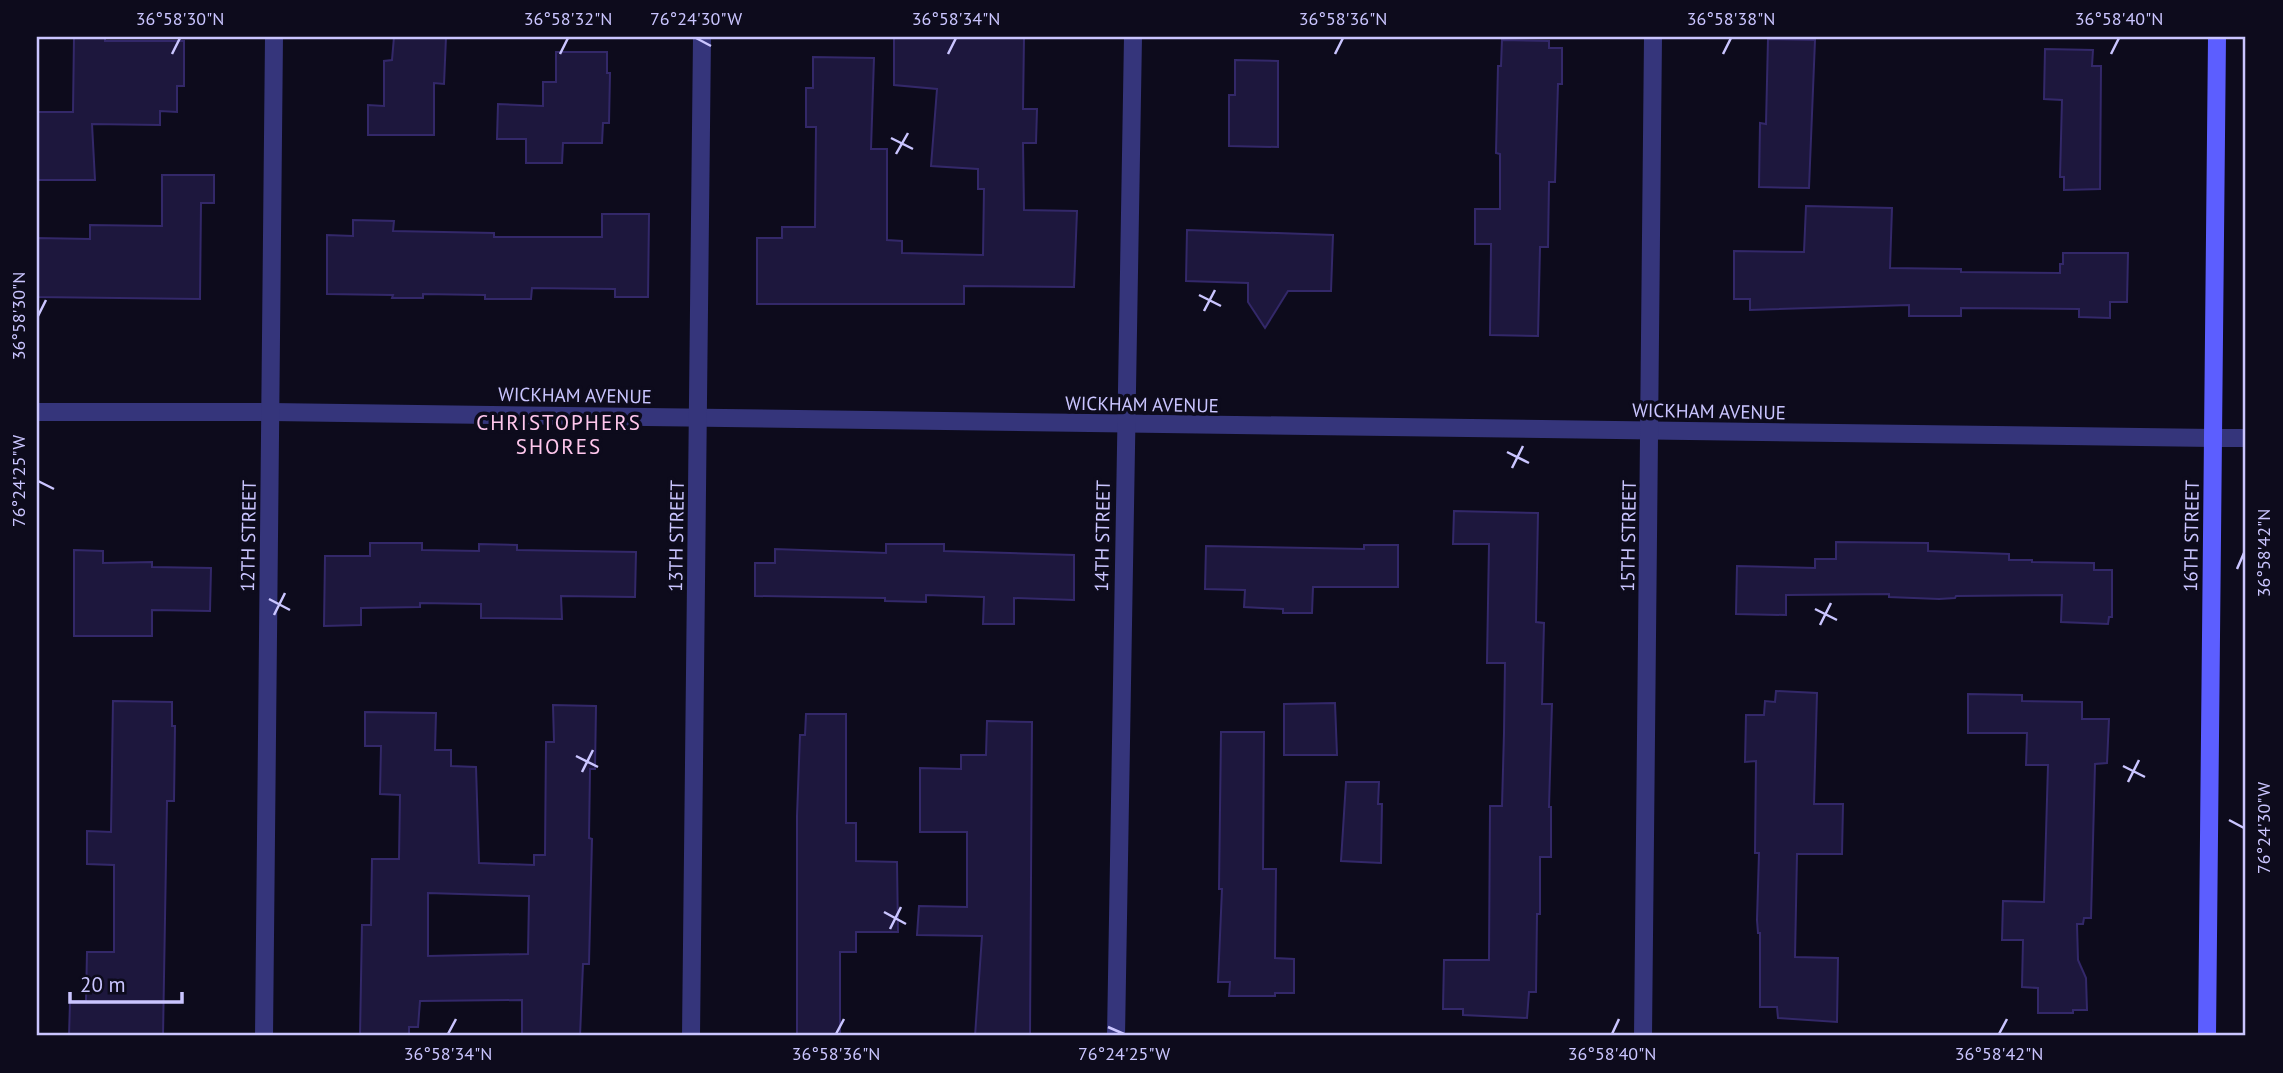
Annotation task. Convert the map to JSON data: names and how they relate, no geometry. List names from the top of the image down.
{
  "streets": {
    "main road": ["16TH STREET"],
    "street": [
      "WICKHAM AVENUE",
      "12TH STREET",
      "13TH STREET",
      "14TH STREET",
      "15TH STREET"
    ]
  },
  "crossings": [
    ["WICKHAM AVENUE", "12TH STREET"],
    ["WICKHAM AVENUE", "13TH STREET"],
    ["WICKHAM AVENUE", "14TH STREET"],
    ["WICKHAM AVENUE", "15TH STREET"],
    ["WICKHAM AVENUE", "16TH STREET"]
  ],
  "districts": ["CHRISTOPHERS SHORES"],
  "scale_bar": "20 m",
  "coordinates": [
    "36°58'30\"N",
    "36°58'32\"N",
    "76°24'30\"W",
    "36°58'34\"N",
    "36°58'36\"N",
    "36°58'38\"N",
    "36°58'40\"N",
    "76°24'25\"W",
    "36°58'42\"N"
  ]
}
